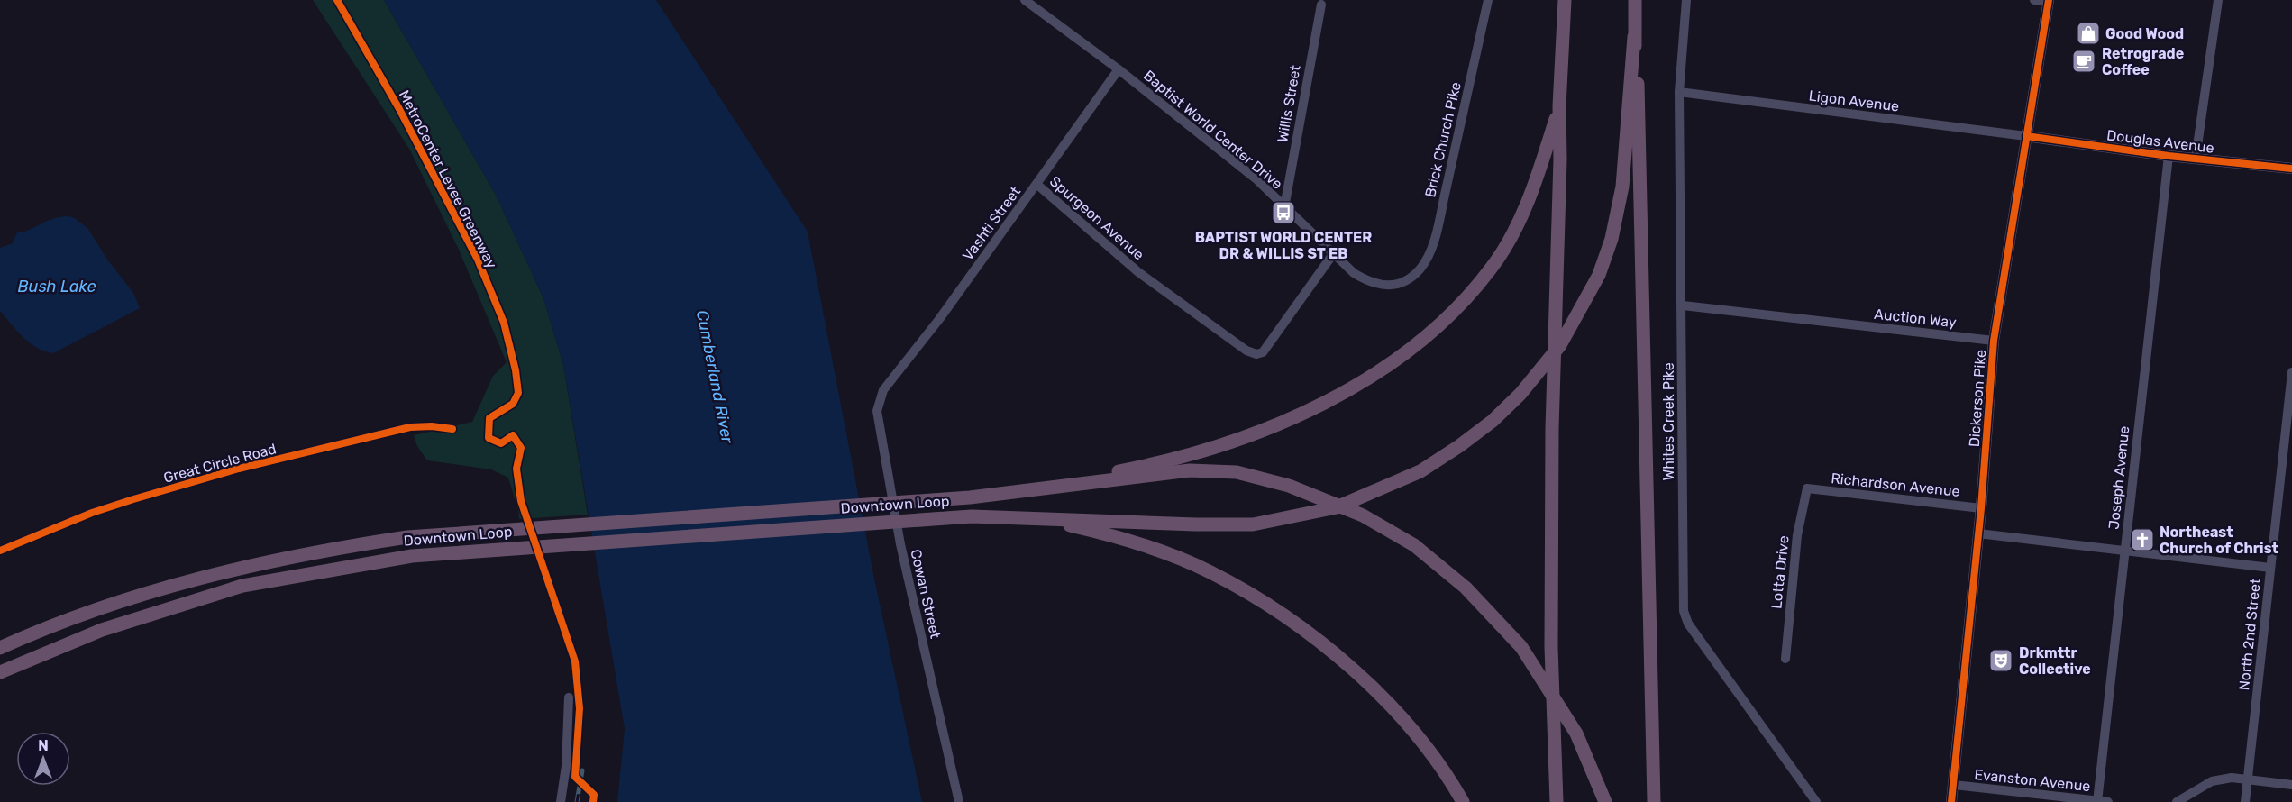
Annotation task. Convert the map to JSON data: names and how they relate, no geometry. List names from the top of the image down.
{
  "streets": {
    "highway": ["Downtown Loop"],
    "main road": ["Douglas Avenue", "Dickerson Pike"],
    "street": [
      "Ligon Avenue",
      "Willis Street",
      "Baptist World Center Drive",
      "Brick Church Pike",
      "Spurgeon Avenue",
      "Vashti Street",
      "Auction Way",
      "Whites Creek Pike",
      "Great Circle Road",
      "Joseph Avenue",
      "Richardson Avenue",
      "Lotta Drive",
      "Cowan Street",
      "North 2nd Street",
      "Evanston Avenue"
    ],
    "cycle path": ["MetroCenter Levee Greenway"]
  },
  "crossings": [
    ["Ligon Avenue", "Douglas Avenue"],
    ["Ligon Avenue", "Dickerson Pike"],
    ["Ligon Avenue", "Whites Creek Pike"],
    ["Willis Street", "Baptist World Center Drive"],
    ["Baptist World Center Drive", "Brick Church Pike"],
    ["Baptist World Center Drive", "Spurgeon Avenue"],
    ["Baptist World Center Drive", "Vashti Street"],
    ["Douglas Avenue", "Dickerson Pike"],
    ["Douglas Avenue", "Joseph Avenue"],
    ["Spurgeon Avenue", "Vashti Street"],
    ["Vashti Street", "Cowan Street"],
    ["Auction Way", "Dickerson Pike"],
    ["Auction Way", "Whites Creek Pike"],
    ["Dickerson Pike", "Richardson Avenue"],
    ["Dickerson Pike", "Evanston Avenue"],
    ["Joseph Avenue", "Evanston Avenue"],
    ["Richardson Avenue", "Lotta Drive"]
  ],
  "water": ["Bush Lake", "Cumberland River"],
  "places": {
    "shop": ["Good Wood"],
    "cafe": ["Retrograde Coffee"],
    "bus stop": ["BAPTIST WORLD CENTER DR & WILLIS ST EB"],
    "church": ["Northeast Church of Christ"],
    "theatre": ["Drkmttr Collective"]
  },
  "north": "top"
}
